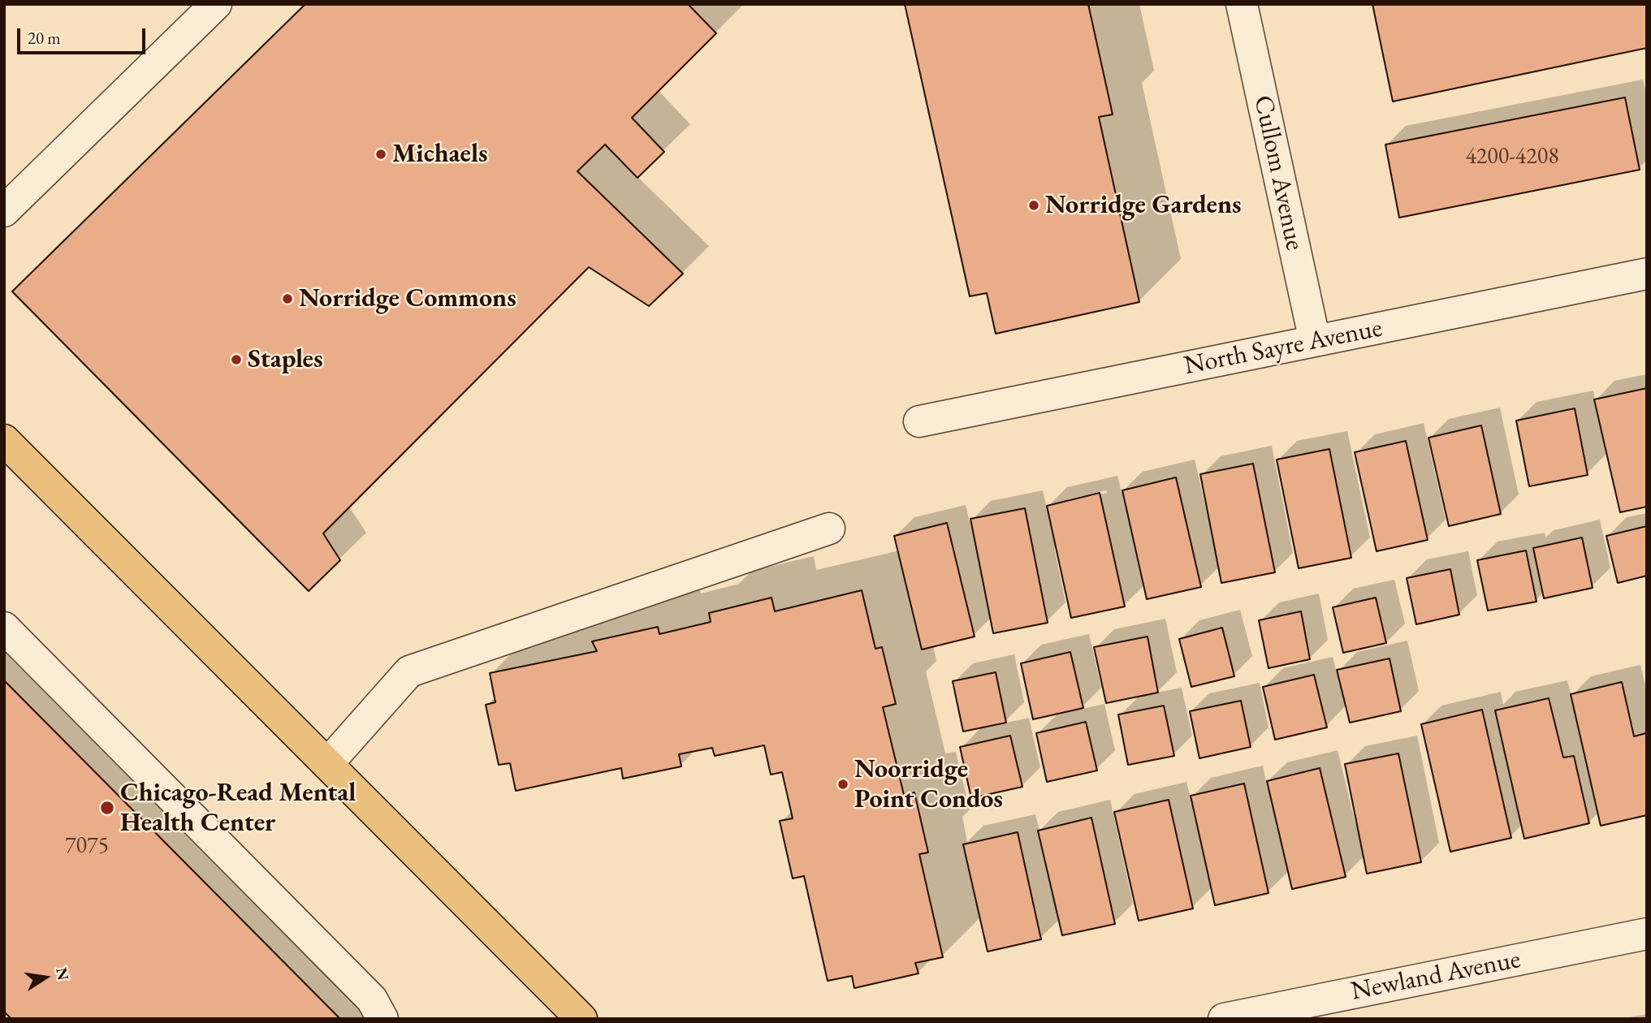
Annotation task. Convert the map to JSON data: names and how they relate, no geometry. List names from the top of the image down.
{
  "streets": {
    "street": ["Cullom Avenue", "North Sayre Avenue", "Newland Avenue"]
  },
  "crossings": [
    ["Cullom Avenue", "North Sayre Avenue"]
  ],
  "places": [
    "Michaels",
    "Norridge Gardens",
    "Norridge Commons",
    "Staples",
    "Noorridge Point Condos",
    "Chicago-Read Mental Health Center"
  ],
  "house_numbers": ["4200-4208", "7075"],
  "scale_bar": "20 m",
  "north": "right"
}
